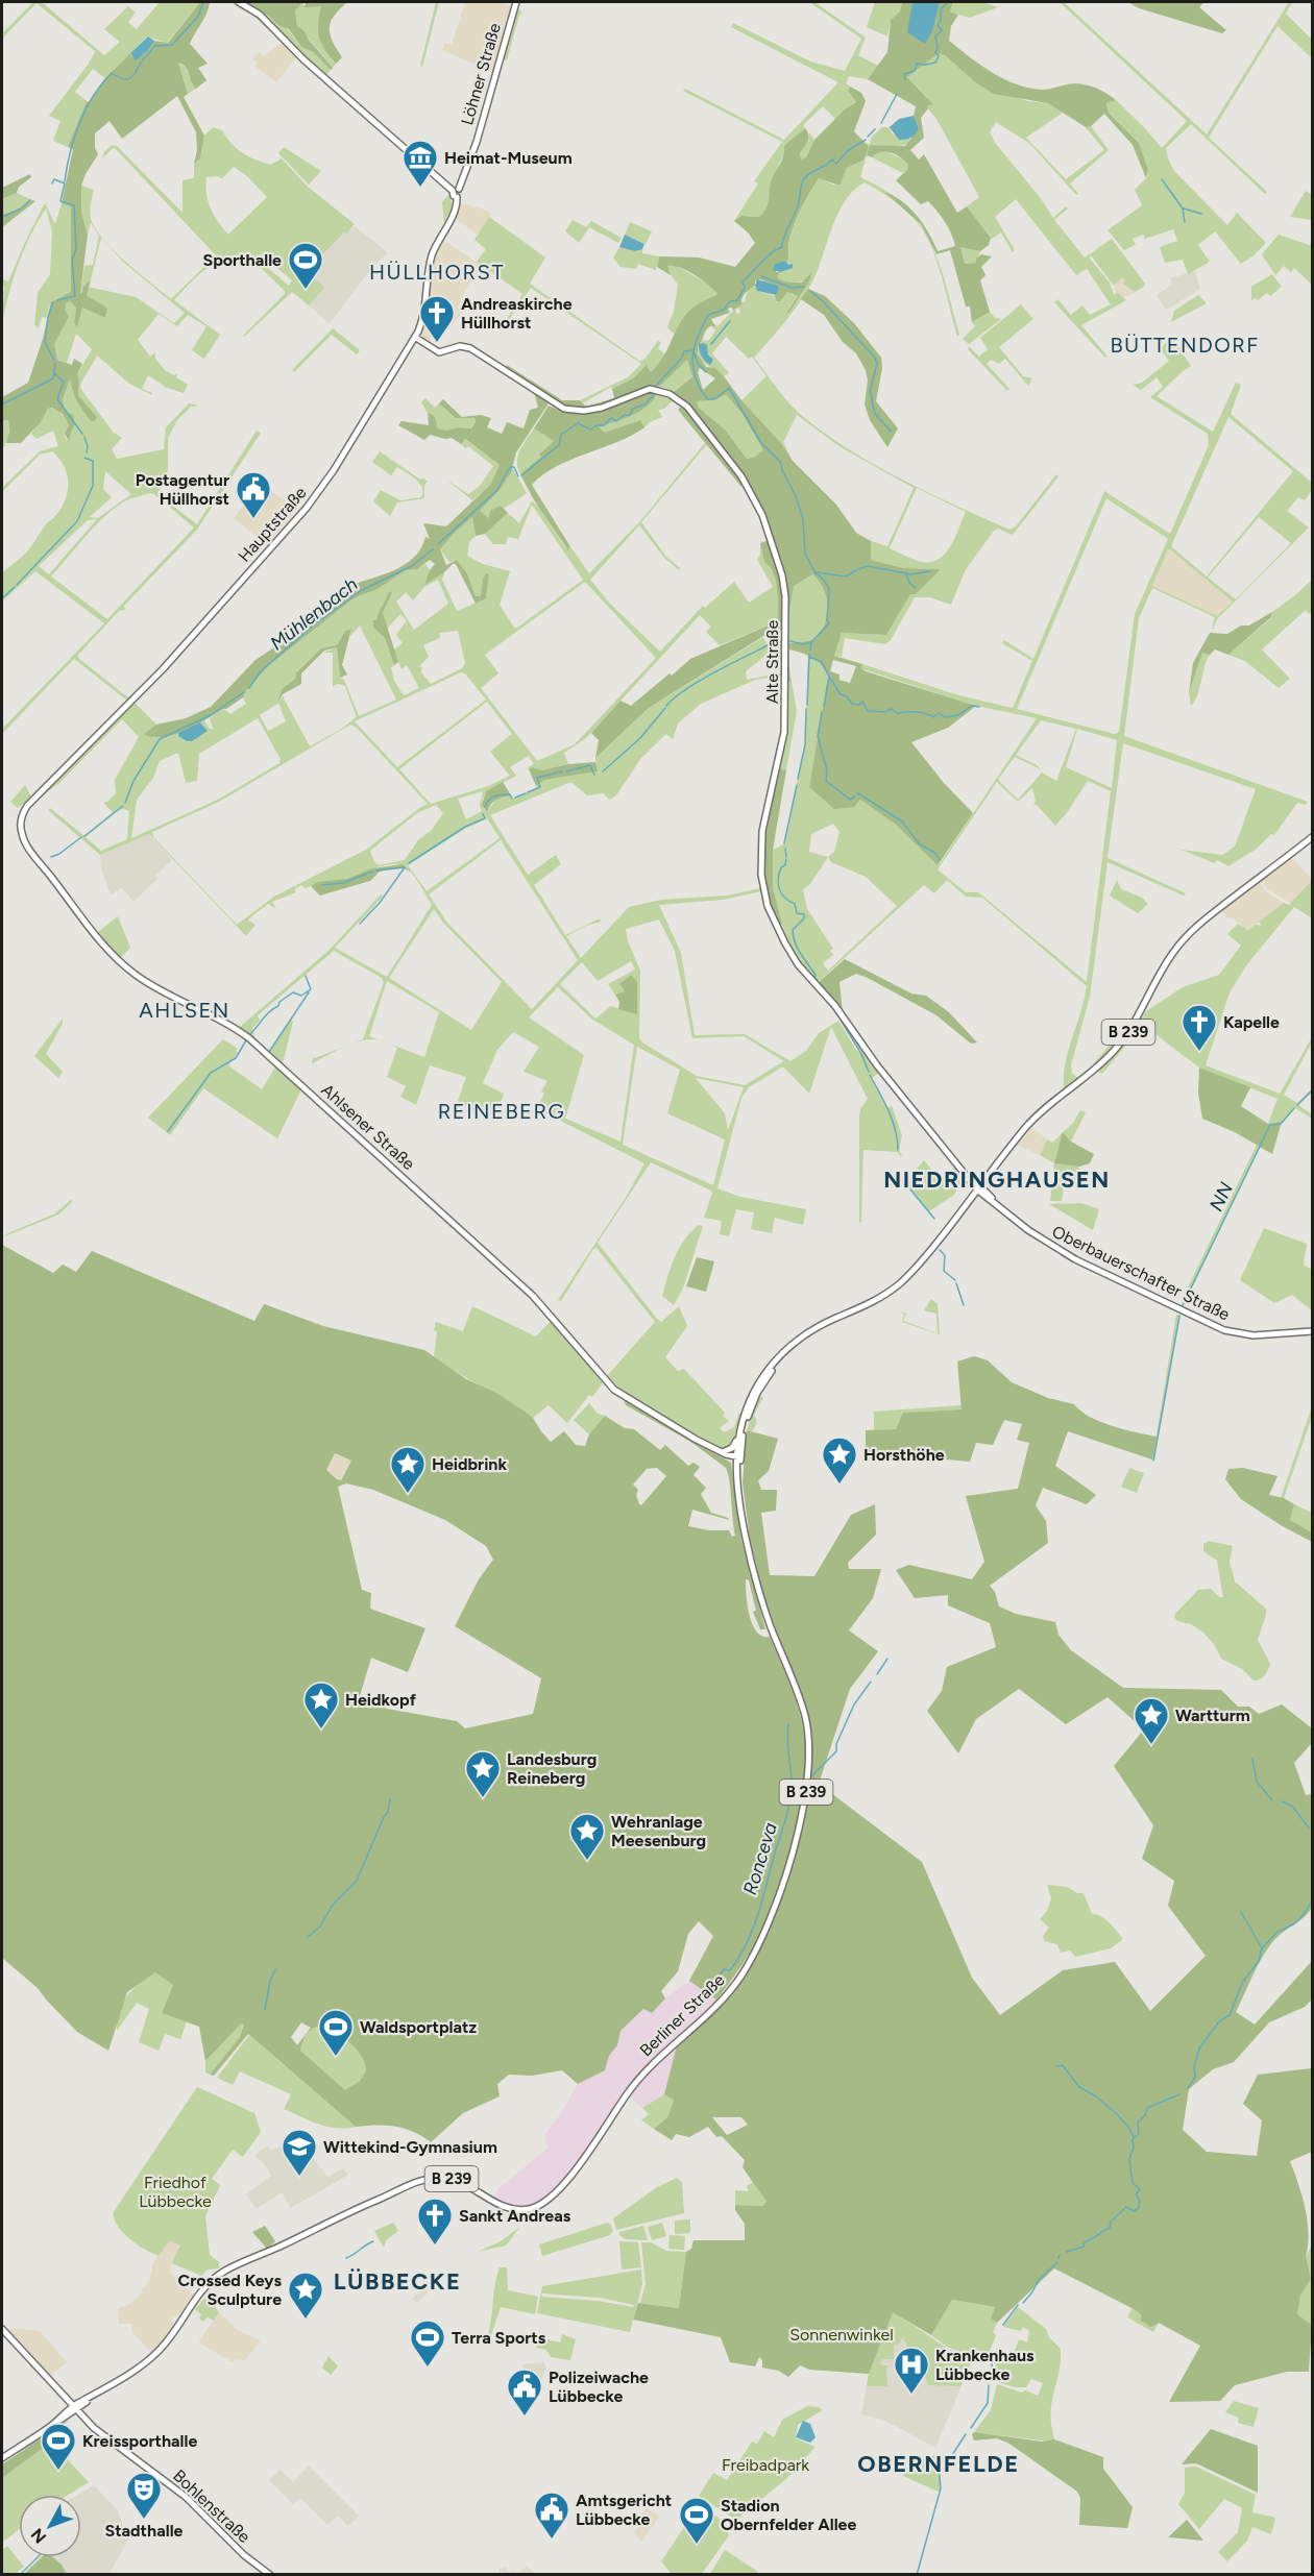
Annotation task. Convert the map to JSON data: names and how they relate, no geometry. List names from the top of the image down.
{
  "streets": {
    "main road": [
      "Löhner Straße",
      "Hauptstraße",
      "Alte Straße",
      "B 239",
      "Ahlsener Straße",
      "Oberbauerschafter Straße",
      "Berliner Straße",
      "Bohlenstraße"
    ]
  },
  "crossings": [
    ["Löhner Straße", "Hauptstraße"],
    ["Hauptstraße", "Alte Straße"],
    ["Hauptstraße", "Ahlsener Straße"],
    ["Alte Straße", "B 239"],
    ["Alte Straße", "Oberbauerschafter Straße"],
    ["B 239", "Ahlsener Straße"],
    ["B 239", "Oberbauerschafter Straße"],
    ["B 239", "Berliner Straße"],
    ["Berliner Straße", "Bohlenstraße"]
  ],
  "districts": [
    "HÜLLHORST",
    "BÜTTENDORF",
    "AHLSEN",
    "REINEBERG",
    "NIEDRINGHAUSEN",
    "LÜBBECKE",
    "OBERNFELDE"
  ],
  "water": ["Mühlenbach", "NN", "Ronceva"],
  "parks": ["Friedhof Lübbecke", "Sonnenwinkel", "Freibadpark"],
  "places": {
    "museum": ["Heimat-Museum"],
    "sports": [
      "Sporthalle",
      "Waldsportplatz",
      "Terra Sports",
      "Kreissporthalle",
      "Stadion Obernfelder Allee"
    ],
    "church": ["Andreaskirche Hüllhorst", "Kapelle", "Sankt Andreas"],
    "public building": ["Postagentur Hüllhorst", "Polizeiwache Lübbecke", "Amtsgericht Lübbecke"],
    "place": [
      "Horsthöhe",
      "Heidbrink",
      "Heidkopf",
      "Wartturm",
      "Landesburg Reineberg",
      "Wehranlage Meesenburg",
      "Crossed Keys Sculpture"
    ],
    "school or university": ["Wittekind-Gymnasium"],
    "hospital": ["Krankenhaus Lübbecke"],
    "theatre": ["Stadthalle"]
  },
  "north": "bottom left"
}
